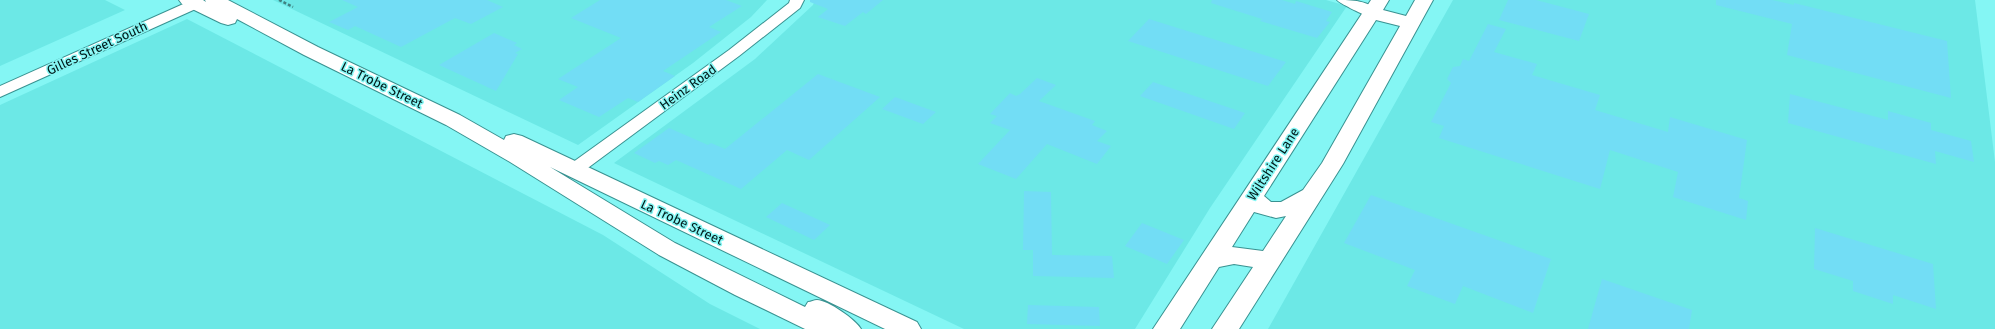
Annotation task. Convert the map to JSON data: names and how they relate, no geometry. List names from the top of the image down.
{
  "streets": {
    "main road": ["La Trobe Street", "Wiltshire Lane"],
    "street": ["Gilles Street South", "Heinz Road"]
  },
  "crossings": [
    ["Gilles Street South", "La Trobe Street"],
    ["La Trobe Street", "Heinz Road"]
  ]
}
